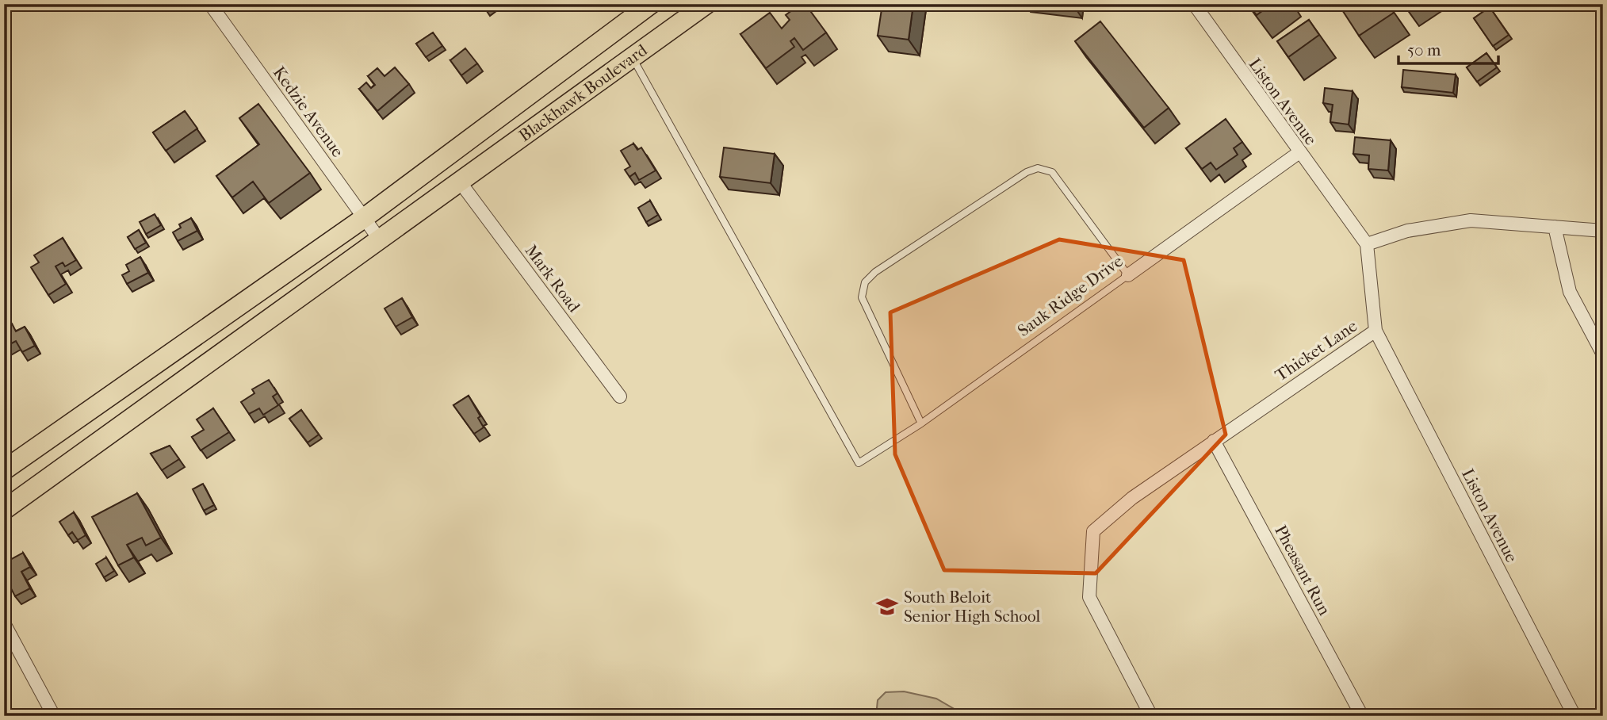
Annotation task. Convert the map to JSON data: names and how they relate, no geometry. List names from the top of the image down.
{
  "streets": {
    "main road": ["Blackhawk Boulevard"],
    "street": [
      "Liston Avenue",
      "Kedzie Avenue",
      "Mark Road",
      "Sauk Ridge Drive",
      "Thicket Lane",
      "Pheasant Run"
    ]
  },
  "crossings": [
    ["Blackhawk Boulevard", "Kedzie Avenue"],
    ["Blackhawk Boulevard", "Mark Road"],
    ["Blackhawk Boulevard", "Sauk Ridge Drive"],
    ["Liston Avenue", "Sauk Ridge Drive"],
    ["Liston Avenue", "Thicket Lane"],
    ["Thicket Lane", "Pheasant Run"]
  ],
  "places": {
    "school or university": ["South Beloit Senior High School"]
  },
  "scale_bar": "50 m"
}
